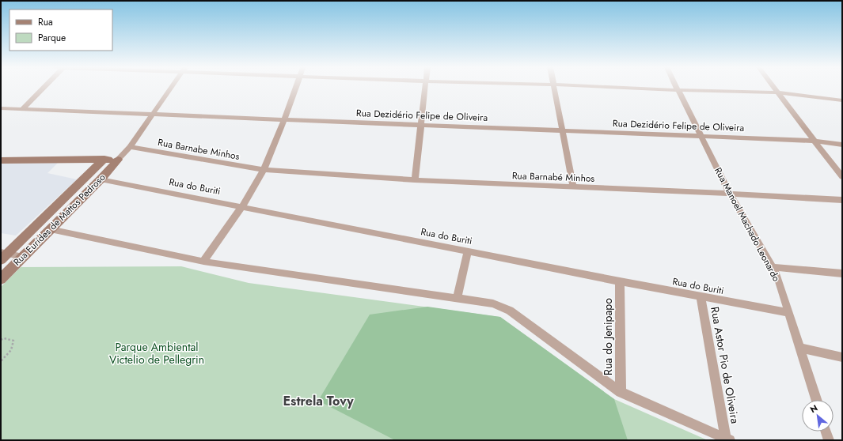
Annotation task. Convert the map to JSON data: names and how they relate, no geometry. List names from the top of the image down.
{
  "streets": {
    "street": [
      "Rua Dezidério Felipe de Oliveira",
      "Rua Barnabe Minhos",
      "Rua Barnabé Minhos",
      "Rua do Buriti",
      "Rua Eurídes de Mattos Pedroso",
      "Rua Manoel Machado Leonardo",
      "Rua do Jenipapo",
      "Rua Astor Pio de Oliveira"
    ]
  },
  "crossings": [
    ["Rua Dezidério Felipe de Oliveira", "Rua Manoel Machado Leonardo"],
    ["Rua Barnabe Minhos", "Rua Barnabé Minhos"],
    ["Rua Barnabé Minhos", "Rua Manoel Machado Leonardo"],
    ["Rua do Buriti", "Rua Eurídes de Mattos Pedroso"],
    ["Rua do Buriti", "Rua Manoel Machado Leonardo"],
    ["Rua do Buriti", "Rua do Jenipapo"],
    ["Rua do Buriti", "Rua Astor Pio de Oliveira"]
  ],
  "districts": ["Estrela Tovy"],
  "parks": ["Parque Ambiental Victelio de Pellegrin"],
  "legend": ["Rua", "Parque"],
  "north": "top left"
}
